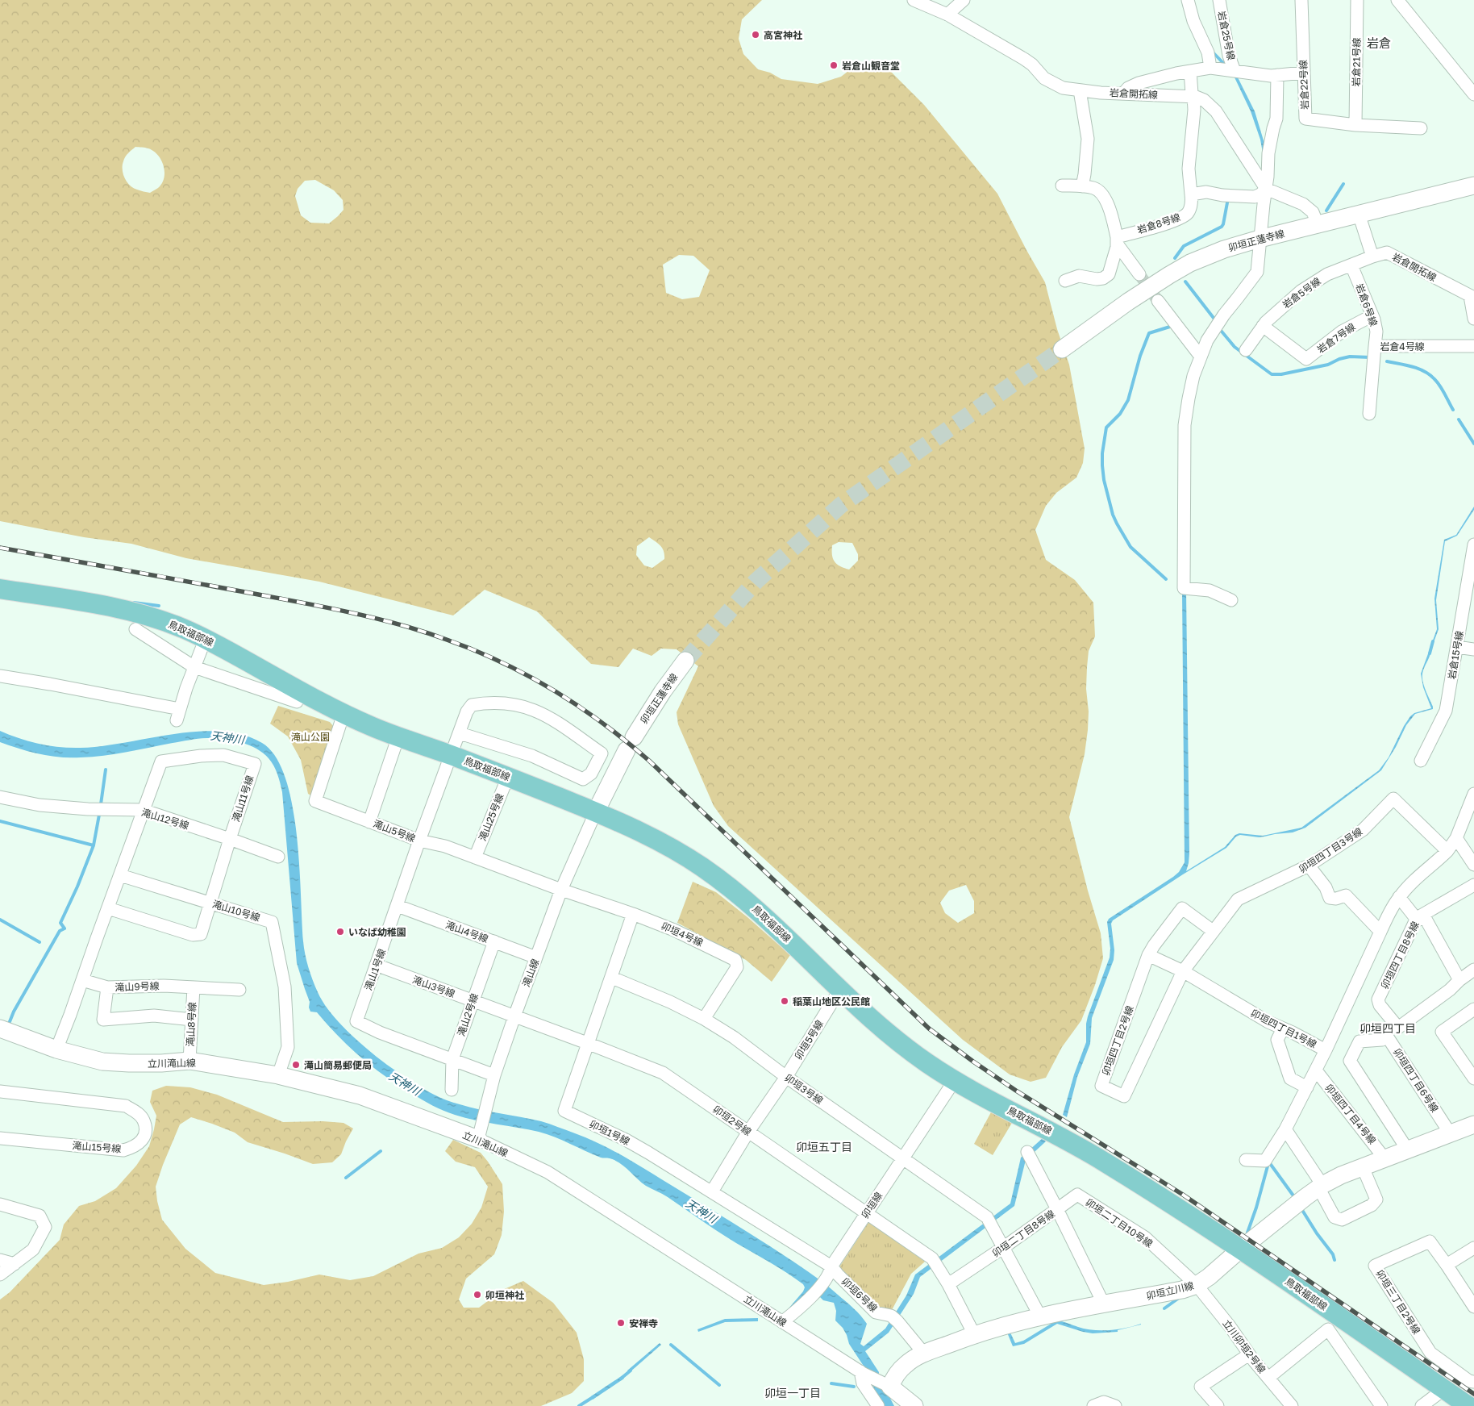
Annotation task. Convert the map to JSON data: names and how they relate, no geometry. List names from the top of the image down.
{
  "streets": {
    "main road": ["鳥取福部線"],
    "street": [
      "岩倉25号線",
      "岩倉21号線",
      "岩倉22号線",
      "岩倉開拓線",
      "岩倉8号線",
      "卯垣正蓮寺線",
      "岩倉5号線",
      "岩倉6号線",
      "岩倉7号線",
      "岩倉4号線",
      "岩倉15号線",
      "滝山11号線",
      "滝山25号線",
      "滝山12号線",
      "滝山5号線",
      "卯垣四丁目3号線",
      "滝山10号線",
      "滝山4号線",
      "卯垣4号線",
      "卯垣四丁目8号線",
      "滝山1号線",
      "滝山線",
      "滝山9号線",
      "滝山3号線",
      "滝山2号線",
      "滝山8号線",
      "卯垣四丁目1号線",
      "卯垣5号線",
      "卯垣四丁目2号線",
      "立川滝山線",
      "卯垣四丁目6号線",
      "卯垣3号線",
      "卯垣四丁目4号線",
      "卯垣2号線",
      "卯垣1号線",
      "滝山15号線",
      "卯垣線",
      "卯垣二丁目10号線",
      "卯垣二丁目8号線",
      "卯垣立川線",
      "卯垣6号線",
      "卯垣三丁目2号線",
      "立川卯垣2号線"
    ]
  },
  "crossings": [
    ["岩倉21号線", "岩倉22号線"],
    ["岩倉開拓線", "岩倉5号線"],
    ["卯垣正蓮寺線", "鳥取福部線"],
    ["卯垣正蓮寺線", "滝山線"],
    ["岩倉5号線", "岩倉6号線"],
    ["岩倉5号線", "岩倉7号線"],
    ["岩倉6号線", "岩倉7号線"],
    ["岩倉6号線", "岩倉4号線"],
    ["鳥取福部線", "滝山25号線"],
    ["鳥取福部線", "滝山5号線"],
    ["鳥取福部線", "滝山1号線"],
    ["鳥取福部線", "滝山線"],
    ["鳥取福部線", "卯垣5号線"],
    ["鳥取福部線", "卯垣線"],
    ["鳥取福部線", "卯垣立川線"],
    ["滝山11号線", "滝山12号線"],
    ["滝山11号線", "滝山10号線"],
    ["滝山11号線", "立川滝山線"],
    ["滝山25号線", "滝山5号線"],
    ["滝山5号線", "卯垣4号線"],
    ["滝山5号線", "滝山1号線"],
    ["滝山5号線", "滝山線"],
    ["卯垣四丁目3号線", "卯垣四丁目1号線"],
    ["卯垣四丁目3号線", "卯垣四丁目2号線"],
    ["滝山10号線", "立川滝山線"],
    ["滝山4号線", "滝山1号線"],
    ["滝山4号線", "滝山線"],
    ["滝山4号線", "滝山2号線"],
    ["卯垣4号線", "滝山線"],
    ["卯垣4号線", "卯垣3号線"],
    ["卯垣4号線", "卯垣1号線"],
    ["滝山1号線", "滝山線"],
    ["滝山1号線", "滝山3号線"],
    ["滝山1号線", "滝山2号線"],
    ["滝山線", "滝山3号線"],
    ["滝山線", "立川滝山線"],
    ["滝山線", "卯垣2号線"],
    ["滝山9号線", "滝山8号線"],
    ["滝山3号線", "滝山2号線"],
    ["滝山3号線", "卯垣2号線"],
    ["滝山8号線", "立川滝山線"],
    ["卯垣四丁目1号線", "卯垣四丁目2号線"],
    ["卯垣四丁目1号線", "卯垣四丁目4号線"],
    ["卯垣5号線", "卯垣3号線"],
    ["卯垣5号線", "卯垣2号線"],
    ["卯垣5号線", "卯垣1号線"],
    ["立川滝山線", "卯垣線"],
    ["立川滝山線", "卯垣立川線"],
    ["卯垣四丁目6号線", "卯垣立川線"],
    ["卯垣3号線", "卯垣1号線"],
    ["卯垣3号線", "卯垣線"],
    ["卯垣3号線", "卯垣二丁目8号線"],
    ["卯垣四丁目4号線", "卯垣立川線"],
    ["卯垣2号線", "卯垣1号線"],
    ["卯垣2号線", "卯垣線"],
    ["卯垣2号線", "卯垣二丁目8号線"],
    ["卯垣1号線", "卯垣線"],
    ["卯垣1号線", "卯垣6号線"],
    ["卯垣線", "卯垣6号線"],
    ["卯垣二丁目10号線", "卯垣二丁目8号線"],
    ["卯垣二丁目10号線", "卯垣立川線"],
    ["卯垣二丁目10号線", "立川卯垣2号線"],
    ["卯垣二丁目8号線", "卯垣立川線"],
    ["卯垣立川線", "卯垣6号線"],
    ["卯垣立川線", "立川卯垣2号線"]
  ],
  "districts": [
    "岩倉",
    "卯垣四丁目",
    "卯垣五丁目",
    "卯垣一丁目"
  ],
  "water": ["天神川"],
  "parks": ["滝山公園"],
  "places": [
    "高宮神社",
    "岩倉山観音堂",
    "いなば幼稚園",
    "稲葉山地区公民館",
    "滝山簡易郵便局",
    "卯垣神社",
    "安禅寺"
  ]
}
